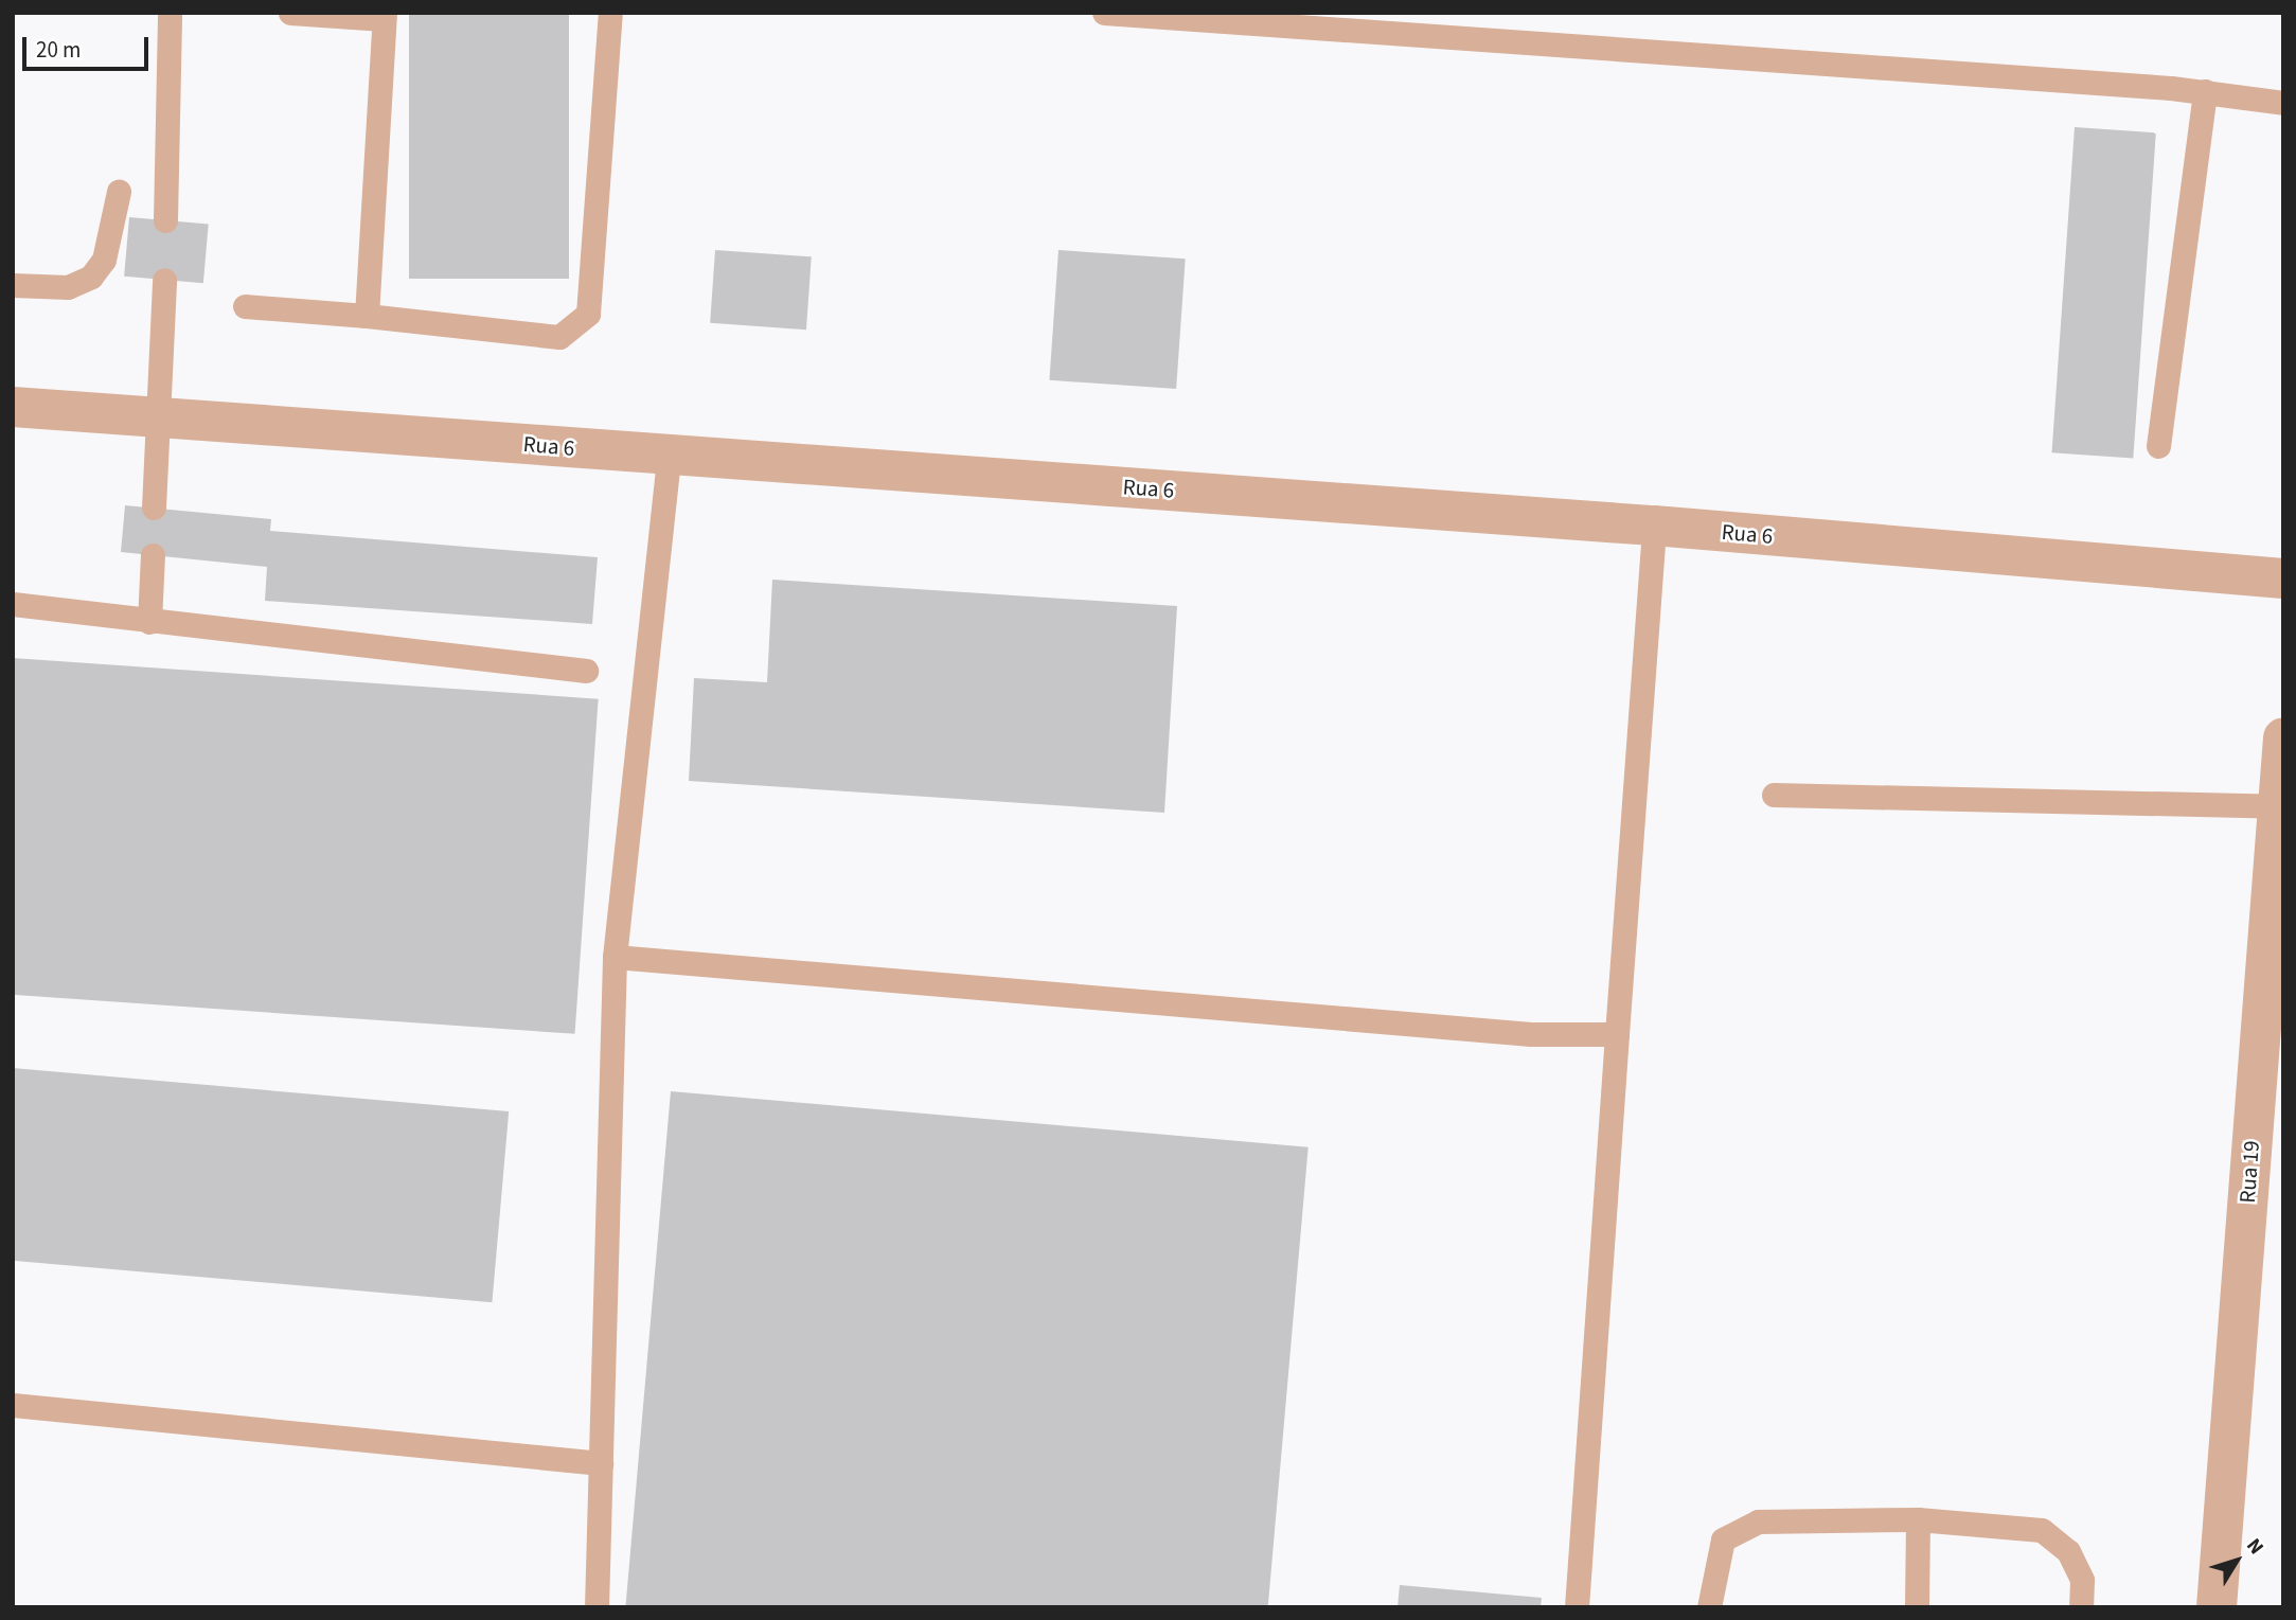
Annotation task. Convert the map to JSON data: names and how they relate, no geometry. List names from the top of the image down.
{
  "streets": {
    "street": ["Rua 6", "Rua 19"]
  },
  "scale_bar": "20 m",
  "north": "top right"
}
